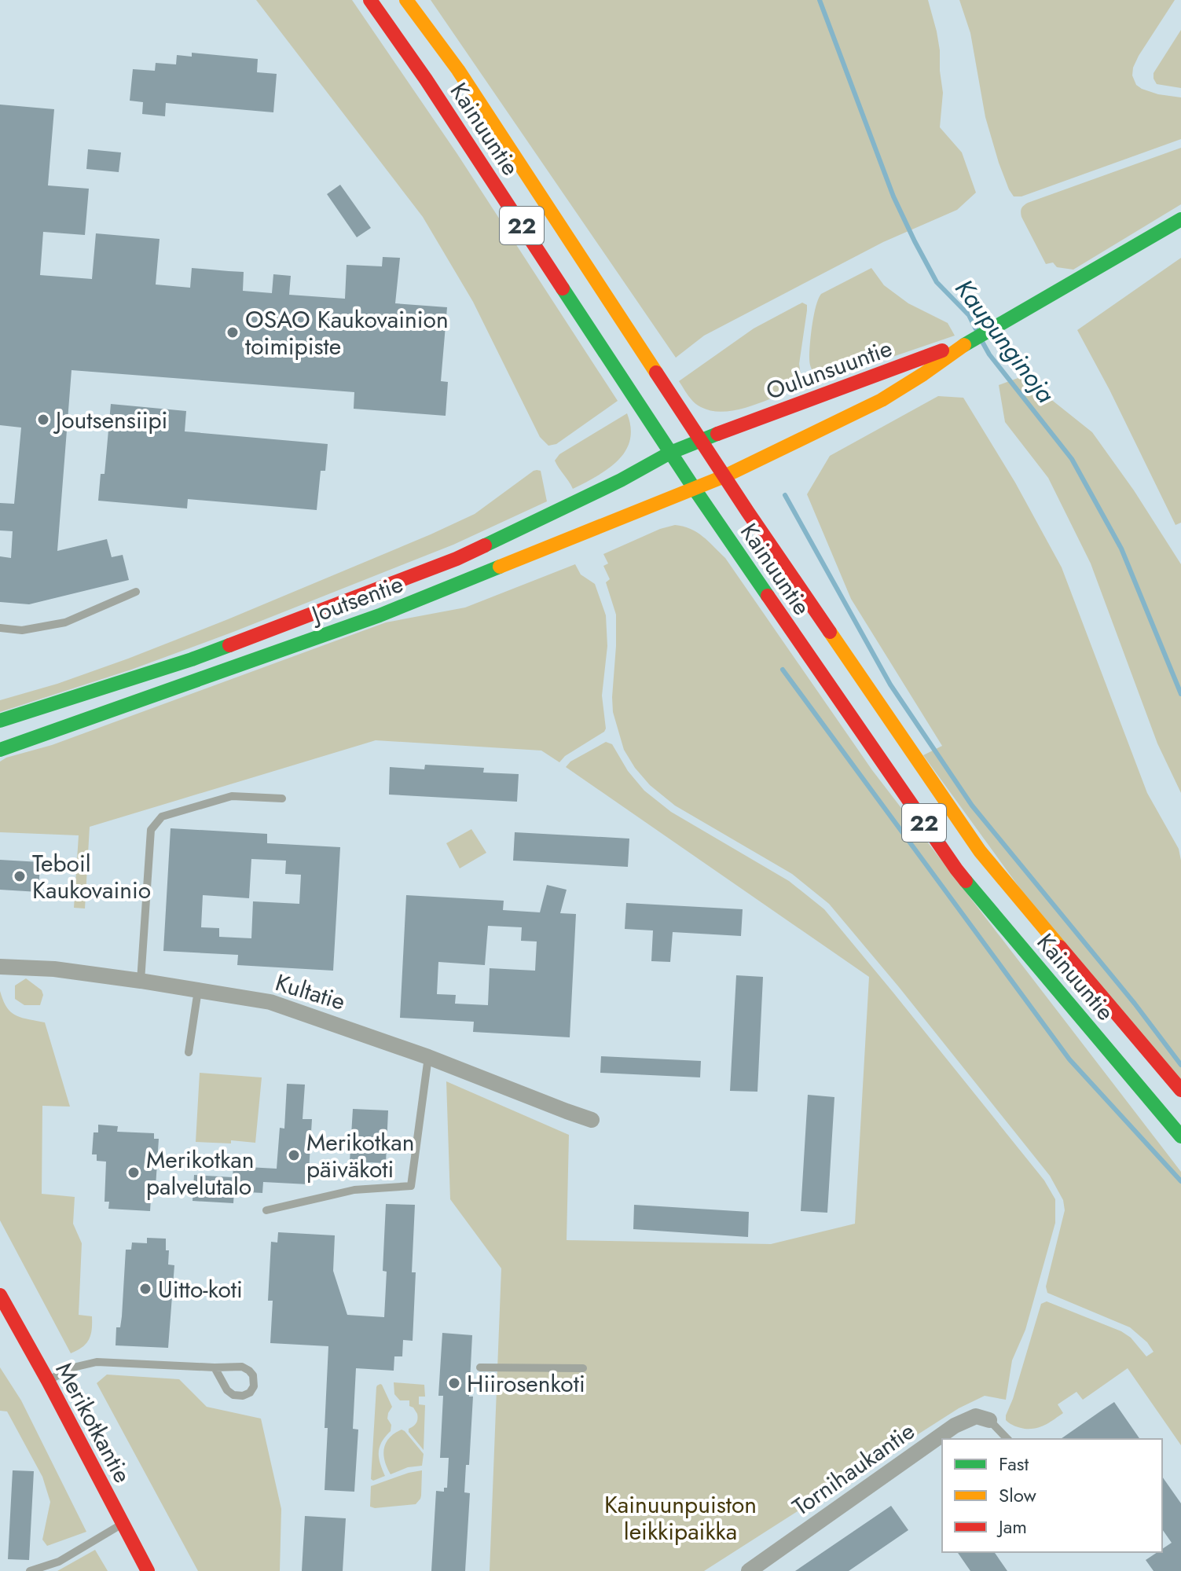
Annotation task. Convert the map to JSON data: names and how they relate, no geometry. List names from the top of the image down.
{
  "streets": {
    "main road": [
      "Kainuuntie",
      "22",
      "Oulunsuuntie",
      "Joutsentie",
      "Merikotkantie"
    ],
    "street": ["Kultatie", "Tornihaukantie"]
  },
  "crossings": [
    ["Kainuuntie", "Oulunsuuntie"],
    ["Kainuuntie", "Joutsentie"],
    ["Oulunsuuntie", "Joutsentie"]
  ],
  "water": ["Kaupunginoja"],
  "parks": ["Kainuunpuiston leikkipaikka"],
  "places": [
    "OSAO Kaukovainion toimipiste",
    "Joutsensiipi",
    "Teboil Kaukovainio",
    "Merikotkan päiväkoti",
    "Merikotkan palvelutalo",
    "Uitto-koti",
    "Hiirosenkoti"
  ],
  "legend": ["Fast", "Slow", "Jam"]
}
